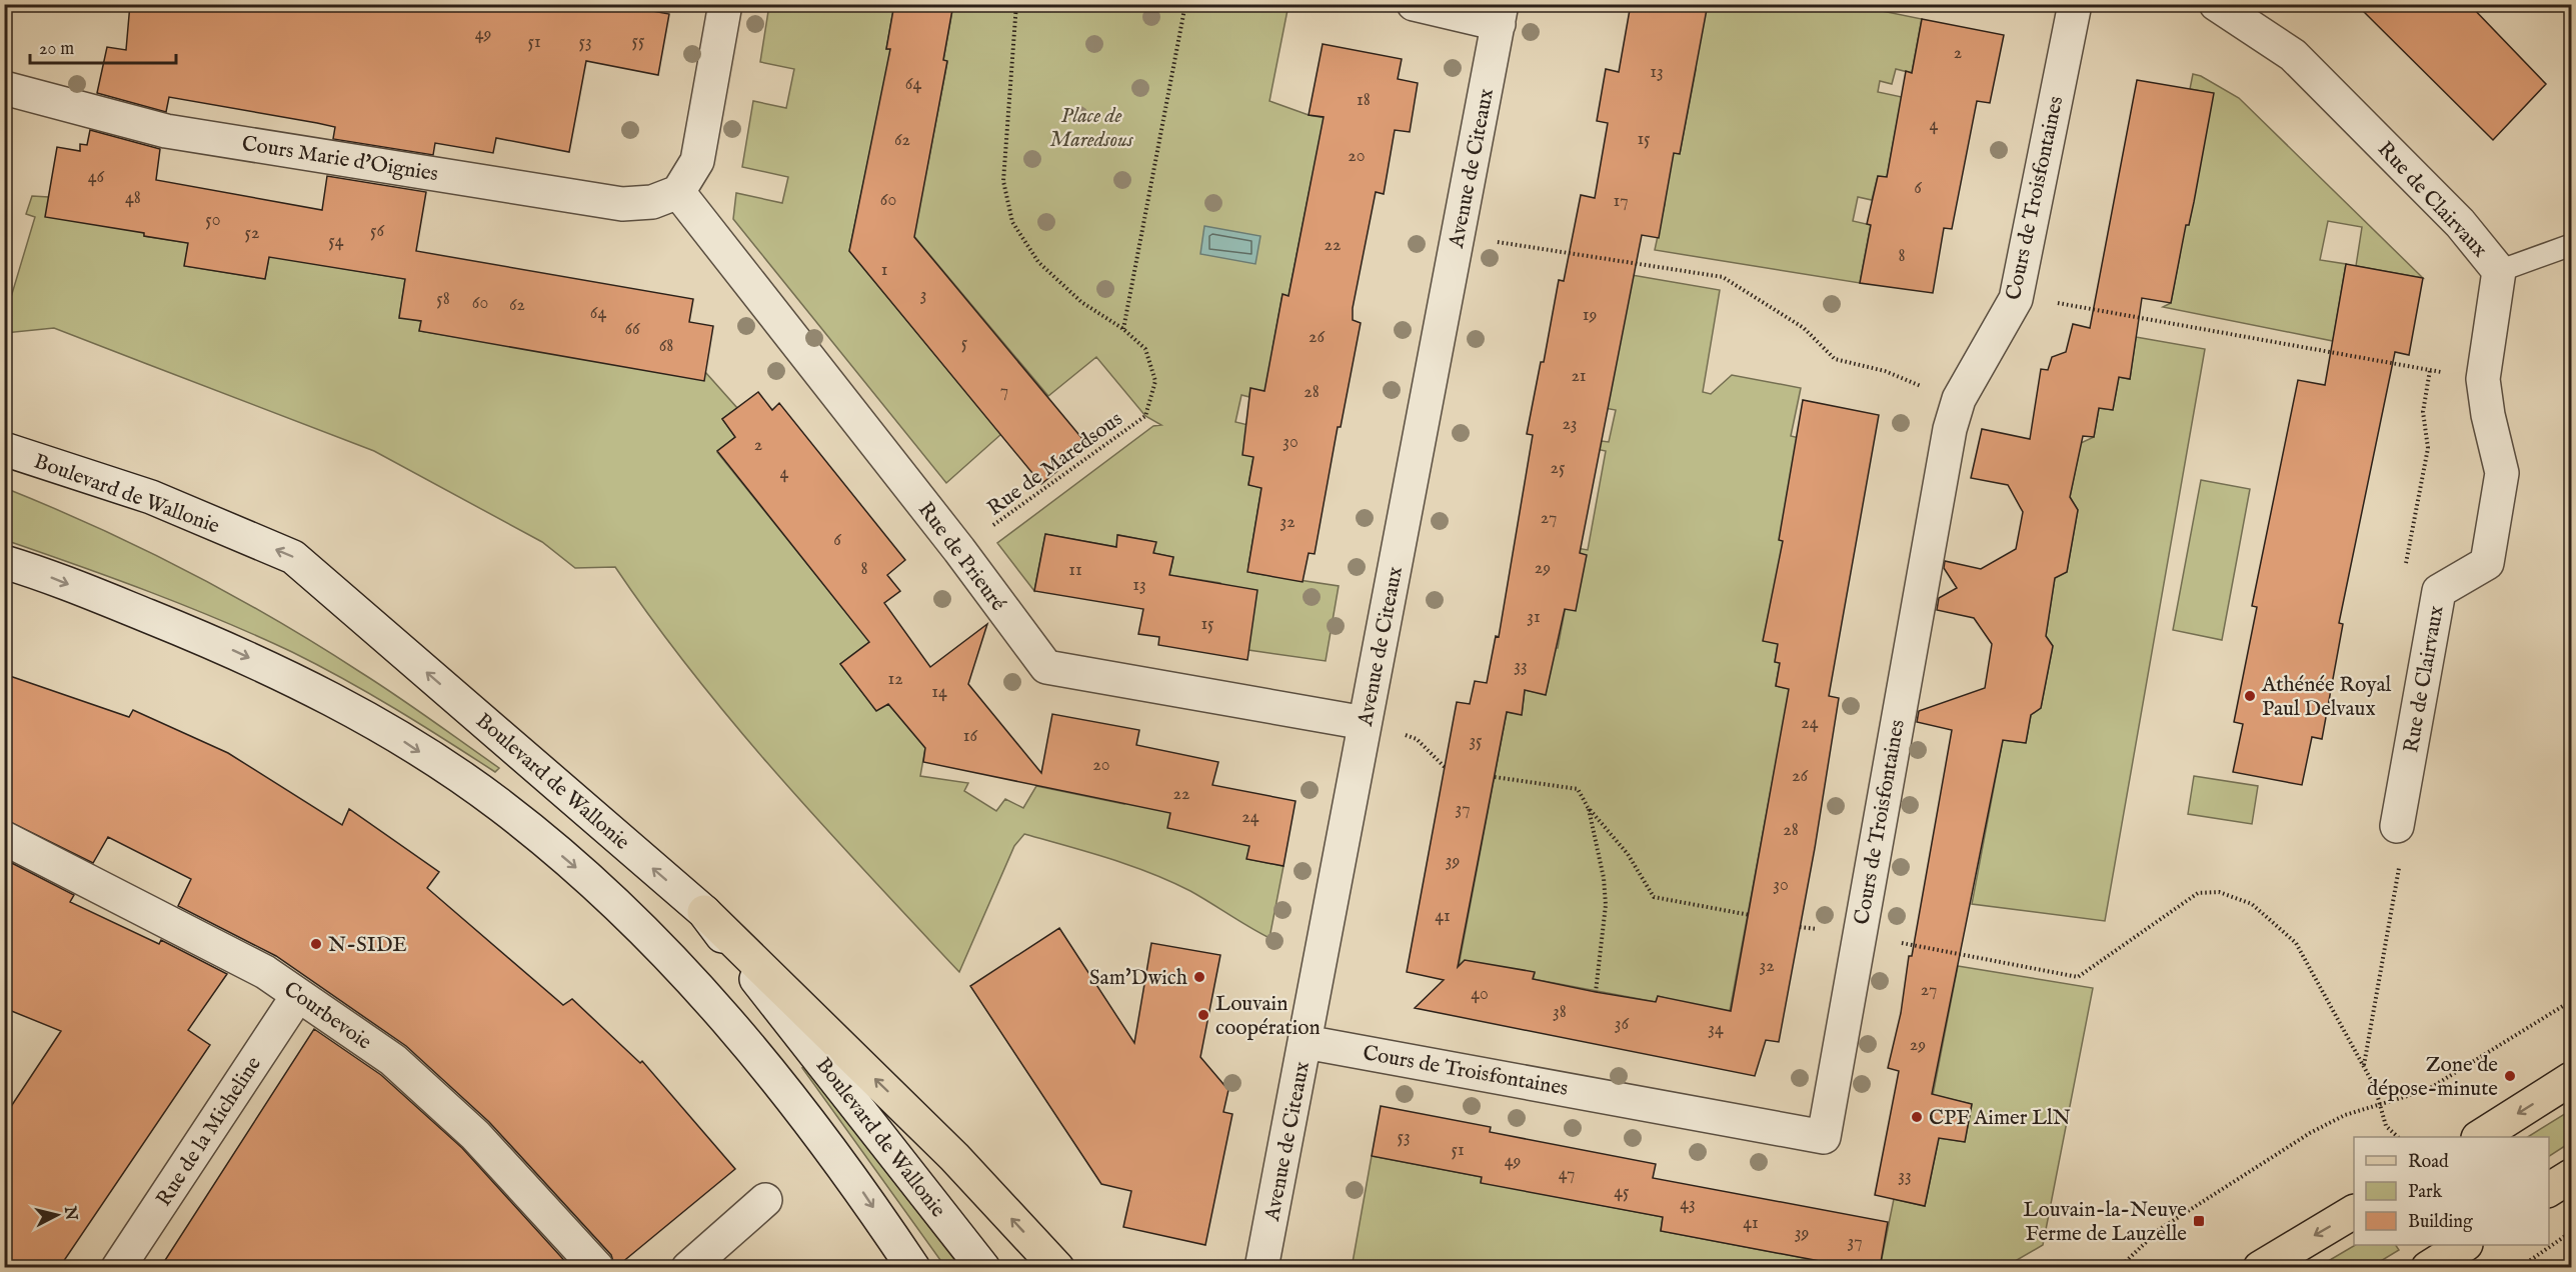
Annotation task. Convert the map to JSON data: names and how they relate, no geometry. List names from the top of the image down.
{
  "streets": {
    "street": [
      "Cours Marie d'Oignies",
      "Avenue de Citeaux",
      "Cours de Troisfontaines",
      "Rue de Clairvaux",
      "Boulevard de Wallonie",
      "Rue de Prieuré",
      "Courbevoie",
      "Rue de la Micheline"
    ],
    "path": ["Rue de Maredsous"]
  },
  "crossings": [
    ["Cours Marie d'Oignies", "Rue de Prieuré"],
    ["Avenue de Citeaux", "Cours de Troisfontaines"],
    ["Avenue de Citeaux", "Rue de Prieuré"],
    ["Rue de Maredsous", "Rue de Prieuré"],
    ["Courbevoie", "Rue de la Micheline"]
  ],
  "parks": ["Place de Maredsous"],
  "places": {
    "other": [
      "Athénée Royal Paul Delvaux",
      "N-SIDE",
      "Sam'Dwich",
      "Louvain coopération",
      "Zone de dépose-minute",
      "CPF Aimer LlN"
    ],
    "transit": ["Louvain-la-Neuve Ferme de Lauzelle"]
  },
  "house_numbers": [
    "49",
    "55",
    "51",
    "53",
    "2",
    "13",
    "64",
    "18",
    "4",
    "15",
    "62",
    "20",
    "46",
    "6",
    "48",
    "60",
    "17",
    "50",
    "56",
    "52",
    "54",
    "22",
    "8",
    "1",
    "3",
    "58",
    "60",
    "62",
    "64",
    "19",
    "66",
    "26",
    "5",
    "68",
    "21",
    "7",
    "28",
    "23",
    "30",
    "2",
    "25",
    "4",
    "27",
    "32",
    "6",
    "29",
    "8",
    "11",
    "13",
    "31",
    "15",
    "33",
    "12",
    "14",
    "24",
    "16",
    "35",
    "20",
    "26",
    "22",
    "37",
    "24",
    "28",
    "39",
    "30",
    "41",
    "32",
    "27",
    "40",
    "38",
    "36",
    "34",
    "29",
    "53",
    "51",
    "49",
    "47",
    "33",
    "45",
    "43",
    "41",
    "39",
    "37"
  ],
  "legend": ["Road", "Park", "Building"],
  "scale_bar": "20 m",
  "north": "right"
}
